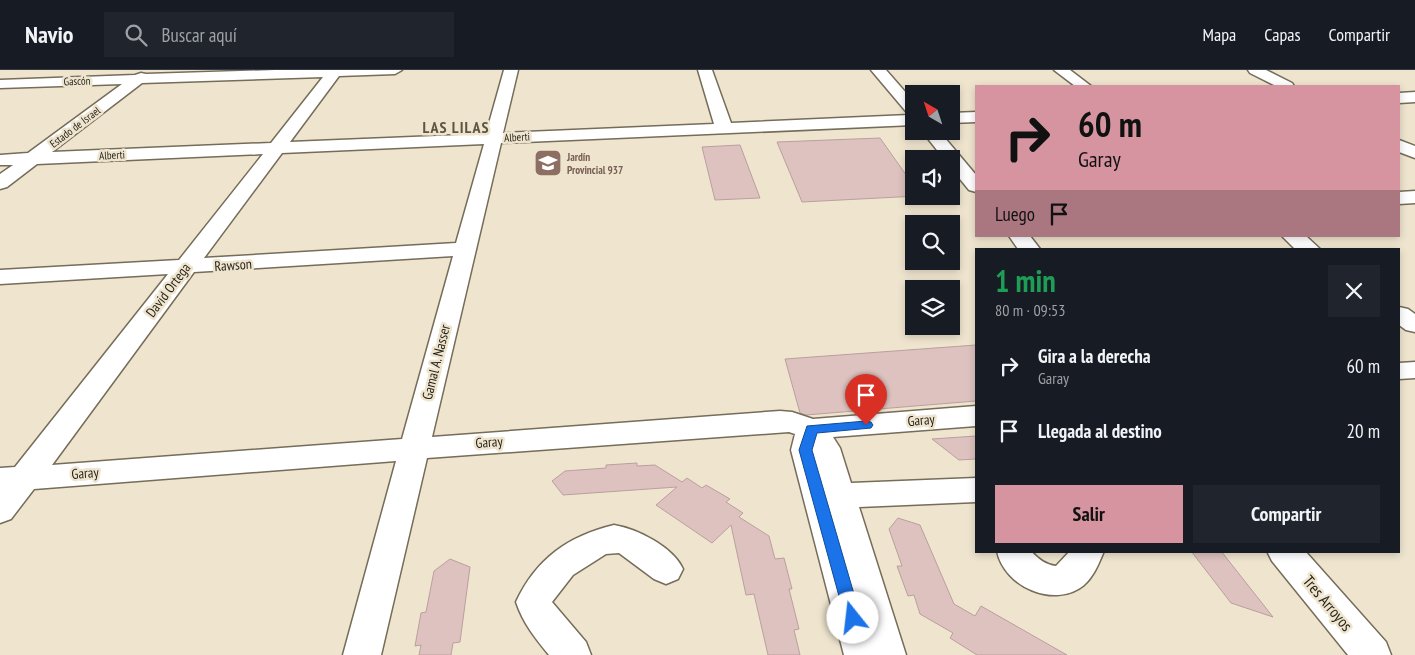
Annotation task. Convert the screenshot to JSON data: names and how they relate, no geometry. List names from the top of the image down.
{
  "streets": {
    "street": [
      "Gascón",
      "Estado de Israel",
      "Alberti",
      "Rawson",
      "David Ortega",
      "Gamal A. Nasser",
      "Garay",
      "Tres Arroyos"
    ]
  },
  "crossings": [
    ["Gascón", "Estado de Israel"],
    ["Gascón", "David Ortega"],
    ["Estado de Israel", "Alberti"],
    ["Alberti", "David Ortega"],
    ["Alberti", "Gamal A. Nasser"],
    ["Rawson", "David Ortega"],
    ["Rawson", "Gamal A. Nasser"],
    ["David Ortega", "Garay"],
    ["Gamal A. Nasser", "Garay"]
  ],
  "districts": ["LAS LILAS"],
  "places": {
    "school or university": ["Jardín Provincial 937"]
  },
  "north": "top left",
  "page": {
    "header": "Navio",
    "search": "Buscar aquí",
    "nav": ["Mapa", "Capas", "Compartir"],
    "turn": ["60 m", "Garay"],
    "then": "Luego",
    "heading": ["1 min", "80 m · 09:53"],
    "list": [
      {
        "name": "Gira a la derecha",
        "note": "Garay",
        "value": "60 m"
      },
      {
        "name": "Llegada al destino",
        "value": "20 m"
      }
    ],
    "buttons": ["Salir", "Compartir"]
  }
}
